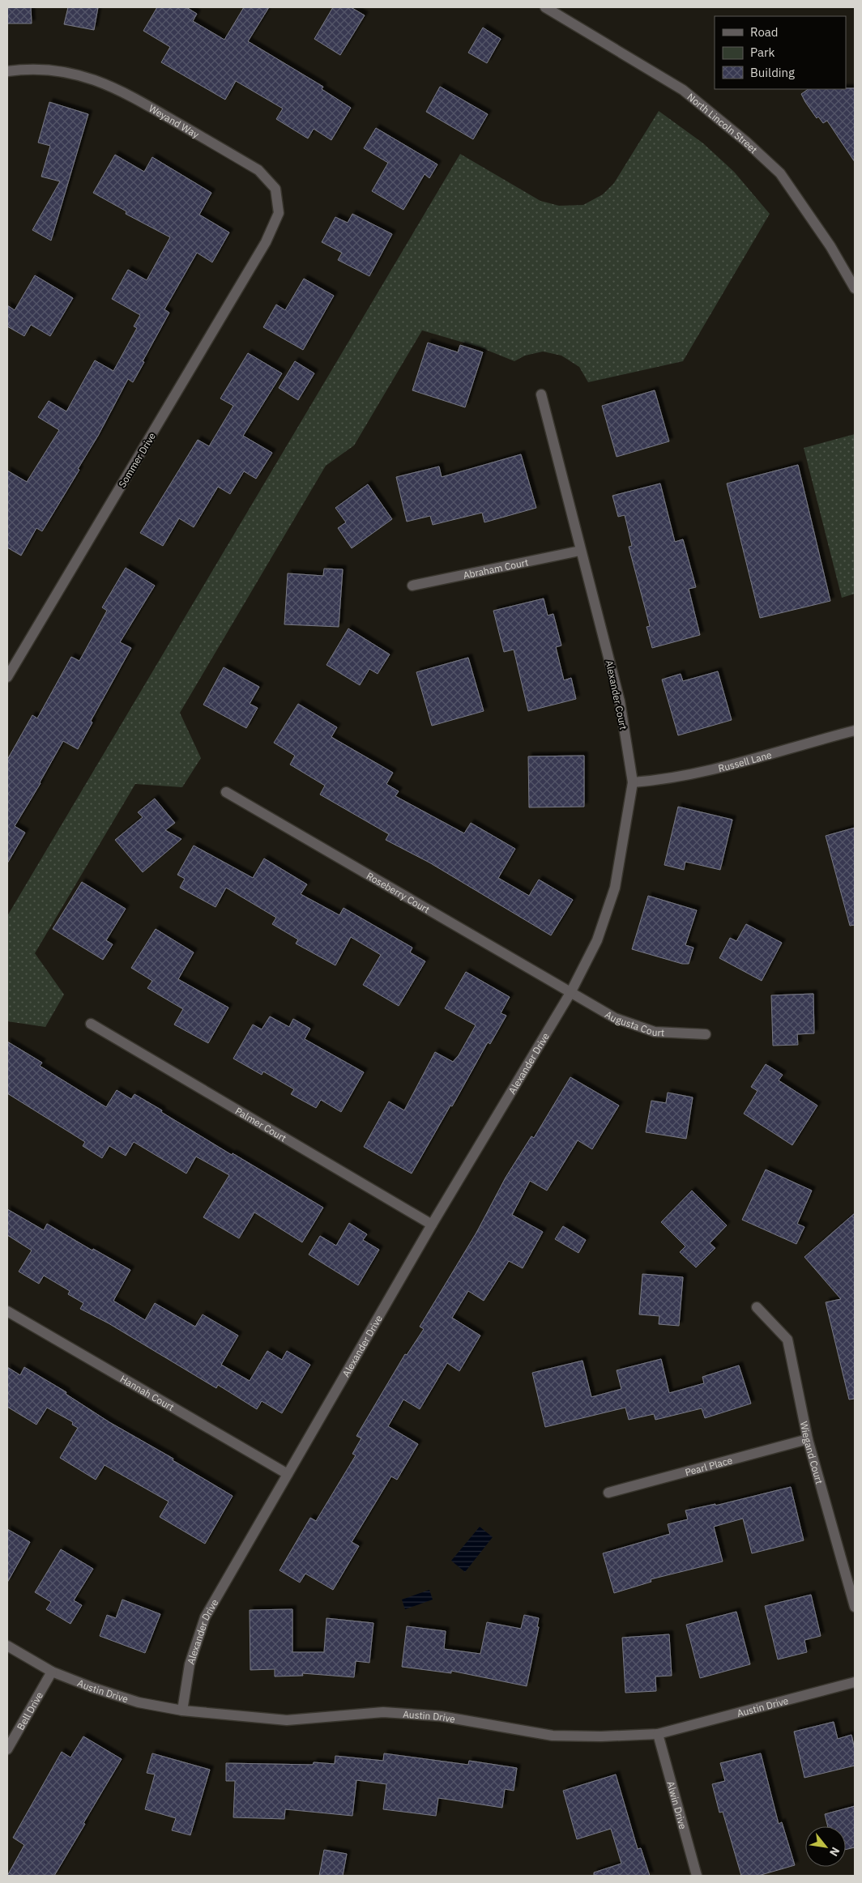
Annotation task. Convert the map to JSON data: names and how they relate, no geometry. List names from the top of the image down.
{
  "streets": {
    "street": [
      "Weyand Way",
      "North Lincoln Street",
      "Sommer Drive",
      "Abraham Court",
      "Alexander Court",
      "Russell Lane",
      "Roseberry Court",
      "Augusta Court",
      "Alexander Drive",
      "Palmer Court",
      "Hannah Court",
      "Wiegand Court",
      "Pearl Place",
      "Austin Drive",
      "Bell Drive",
      "Alwin Drive"
    ]
  },
  "crossings": [
    ["Weyand Way", "Sommer Drive"],
    ["Abraham Court", "Alexander Court"],
    ["Alexander Court", "Russell Lane"],
    ["Alexander Court", "Roseberry Court"],
    ["Alexander Court", "Augusta Court"],
    ["Alexander Court", "Alexander Drive"],
    ["Roseberry Court", "Augusta Court"],
    ["Roseberry Court", "Alexander Drive"],
    ["Augusta Court", "Alexander Drive"],
    ["Alexander Drive", "Palmer Court"],
    ["Alexander Drive", "Hannah Court"],
    ["Alexander Drive", "Austin Drive"],
    ["Wiegand Court", "Pearl Place"],
    ["Austin Drive", "Bell Drive"],
    ["Austin Drive", "Alwin Drive"]
  ],
  "legend": ["Road", "Park", "Building"],
  "north": "bottom right"
}
